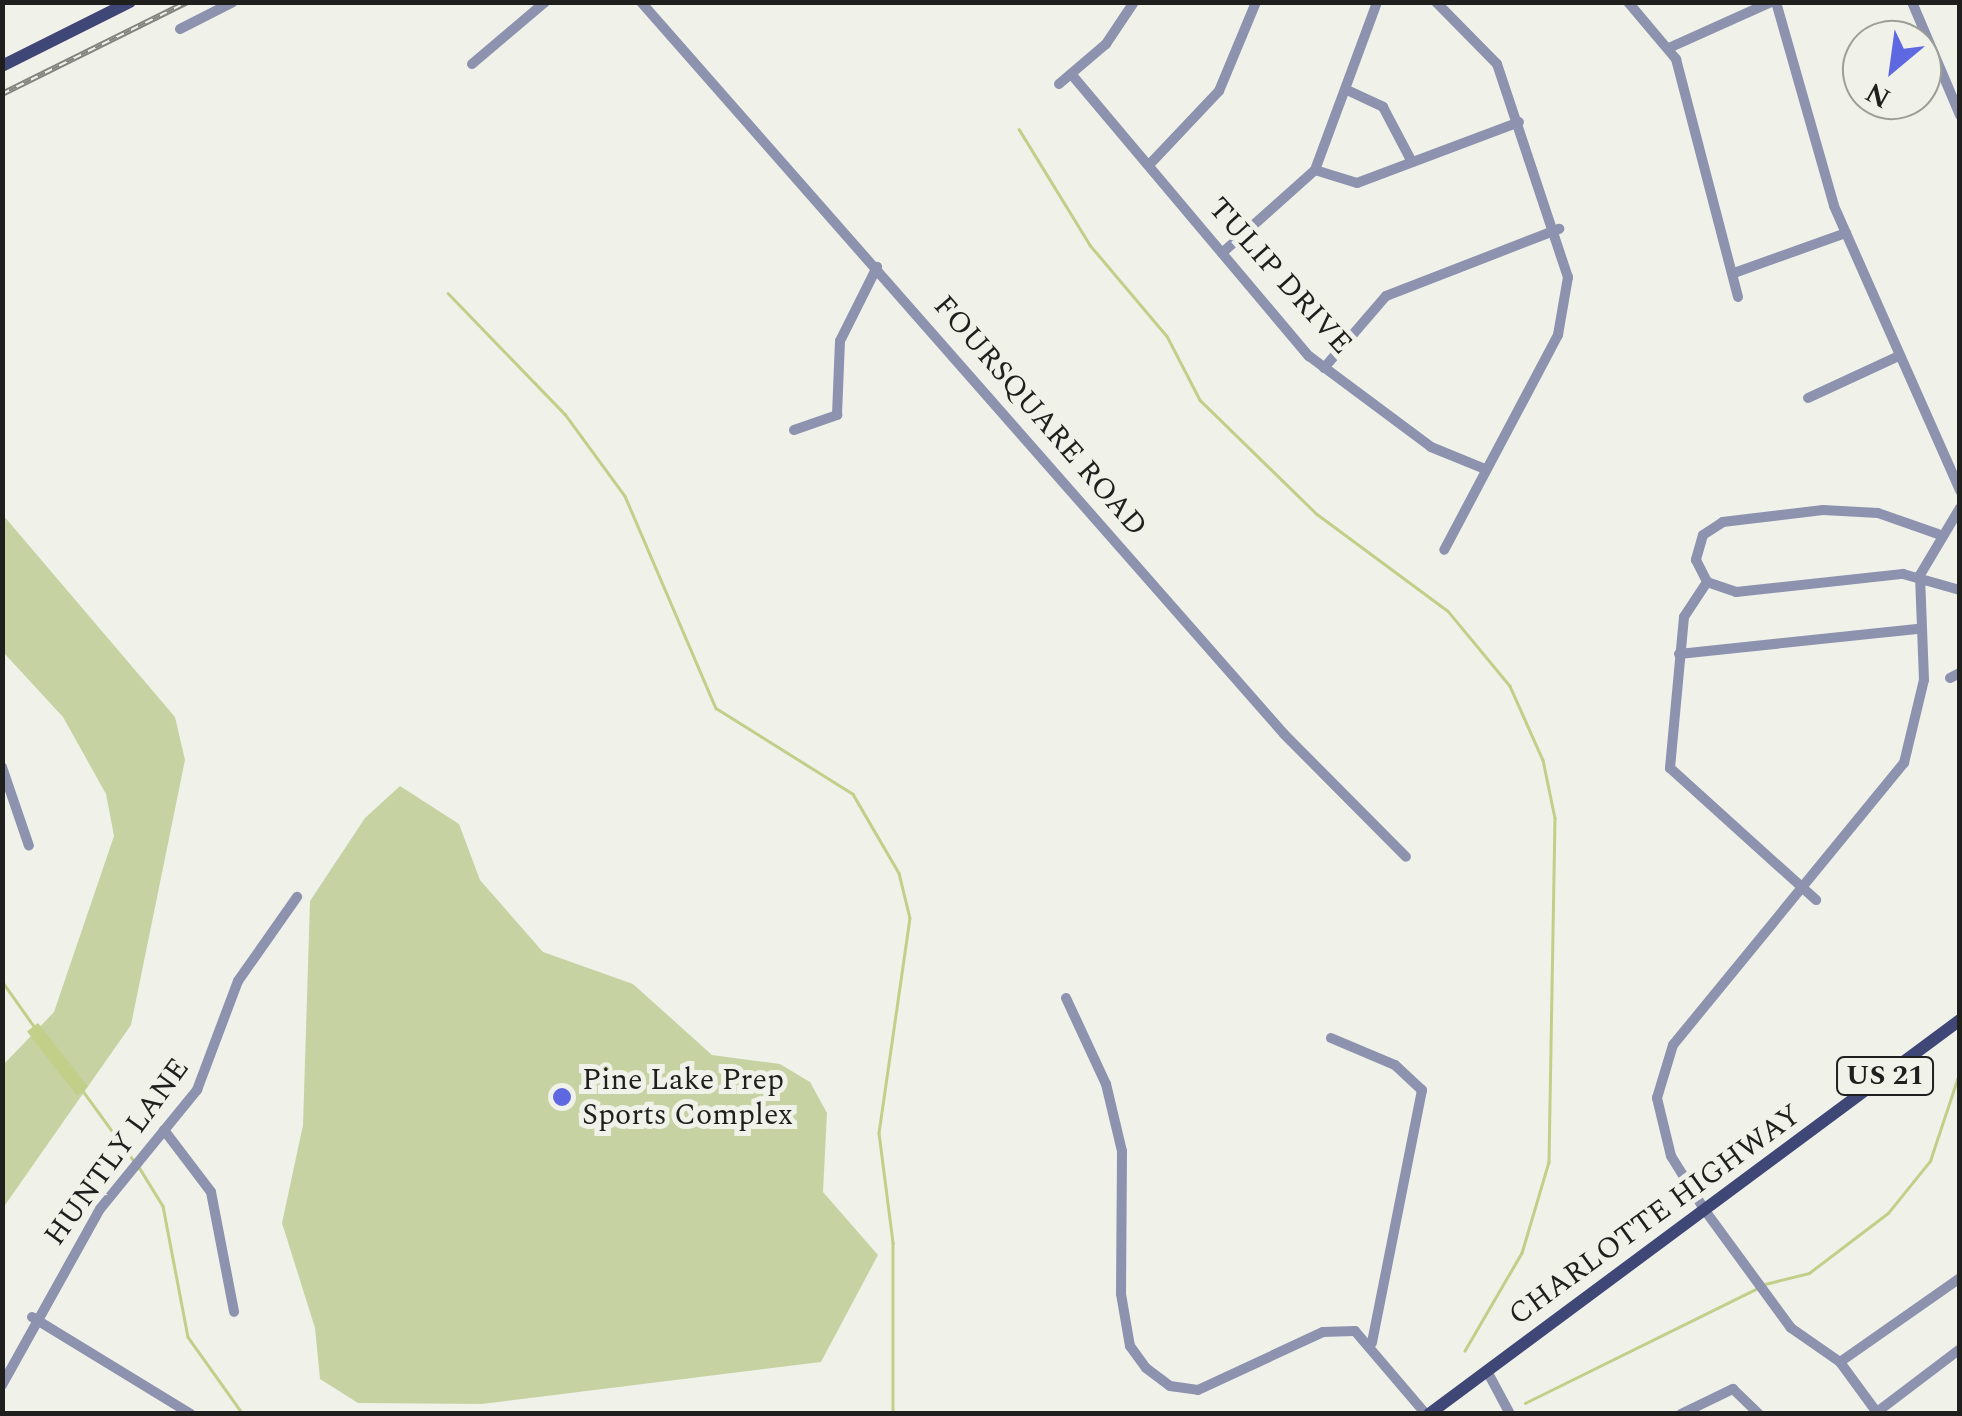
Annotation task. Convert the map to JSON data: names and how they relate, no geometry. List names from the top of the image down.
{
  "streets": {
    "main road": ["US 21", "CHARLOTTE HIGHWAY"],
    "street": ["TULIP DRIVE", "FOURSQUARE ROAD", "HUNTLY LANE"]
  },
  "places": ["Pine Lake Prep Sports Complex"],
  "north": "bottom left"
}
